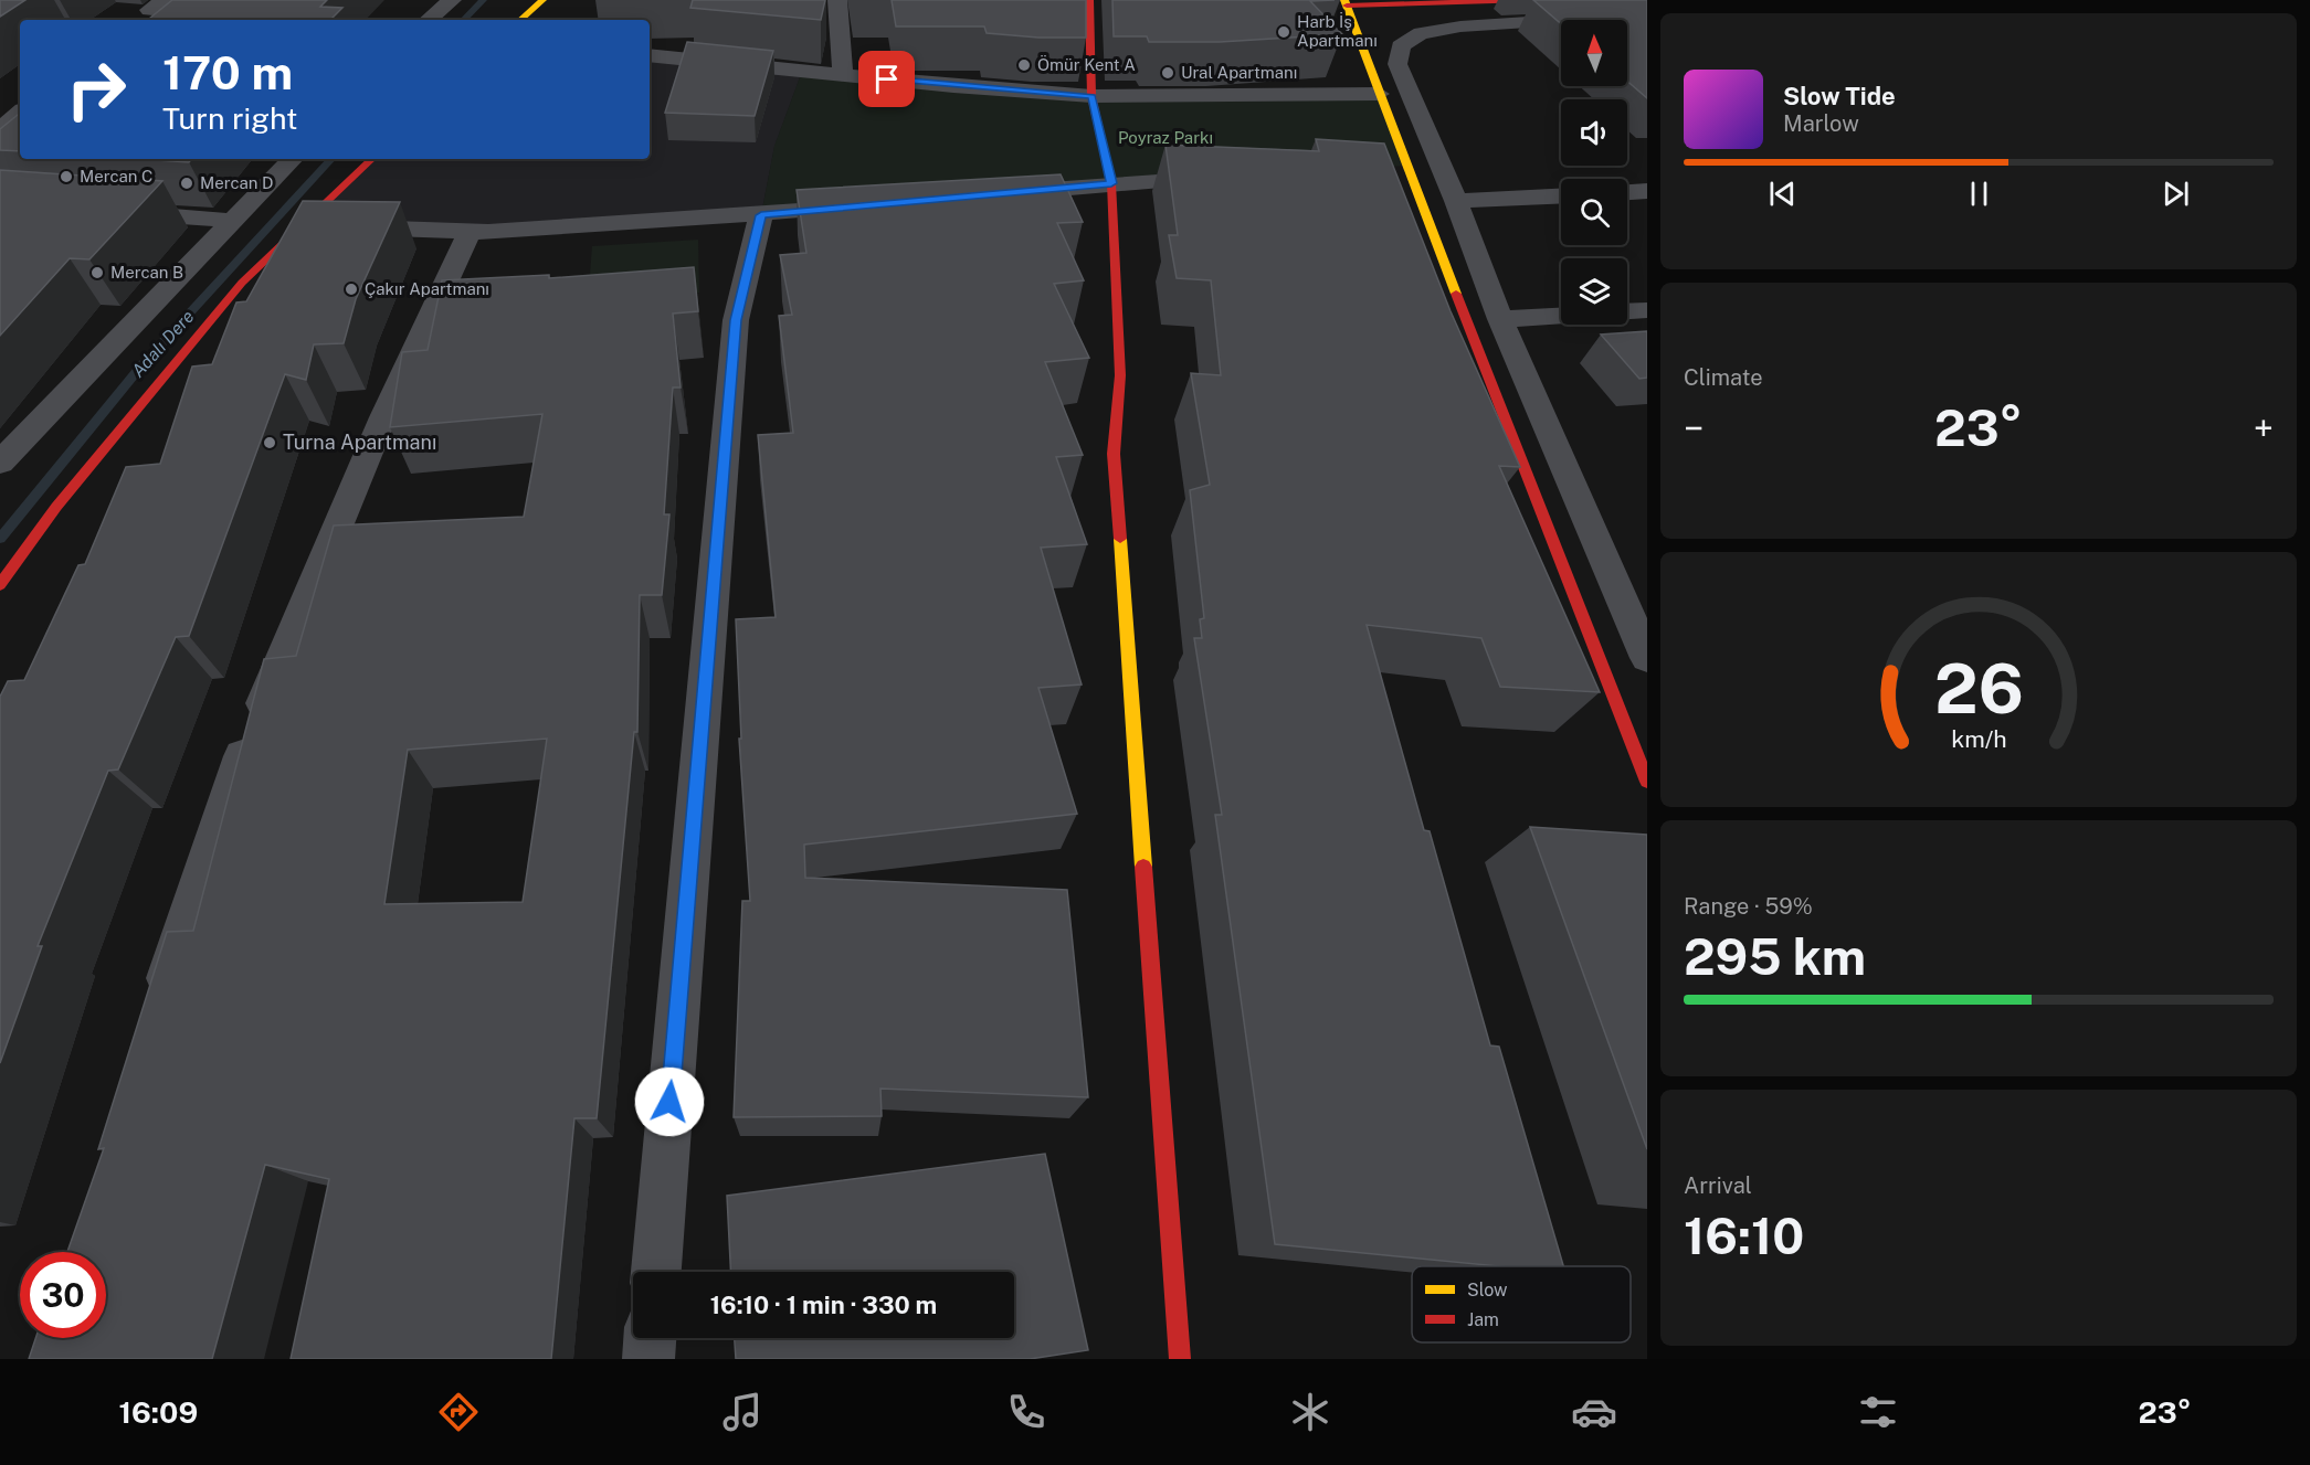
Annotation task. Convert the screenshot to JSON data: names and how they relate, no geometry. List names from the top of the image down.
{
  "water": ["Adalı Dere"],
  "parks": ["Poyraz Parkı"],
  "places": [
    "Harb İş Apartmanı",
    "Ömür Kent A",
    "Ural Apartmanı",
    "Mercan C",
    "Mercan D",
    "Mercan B",
    "Çakır Apartmanı",
    "Turna Apartmanı"
  ],
  "legend": ["Slow", "Jam"],
  "north": "top",
  "page": {
    "turn": ["170 m", "Turn right"],
    "song": ["Slow Tide", "Marlow"],
    "tile": [
      "Climate",
      ["Range · 59%", "295 km"],
      ["Arrival", "16:10"]
    ],
    "heat": ["−", "23°", "+"],
    "limit": "30",
    "trip": "16:10 · 1 min · 330 m",
    "tabs": ["16:09", "23°"],
    "gauge": ["26", "km/h"]
  }
}
